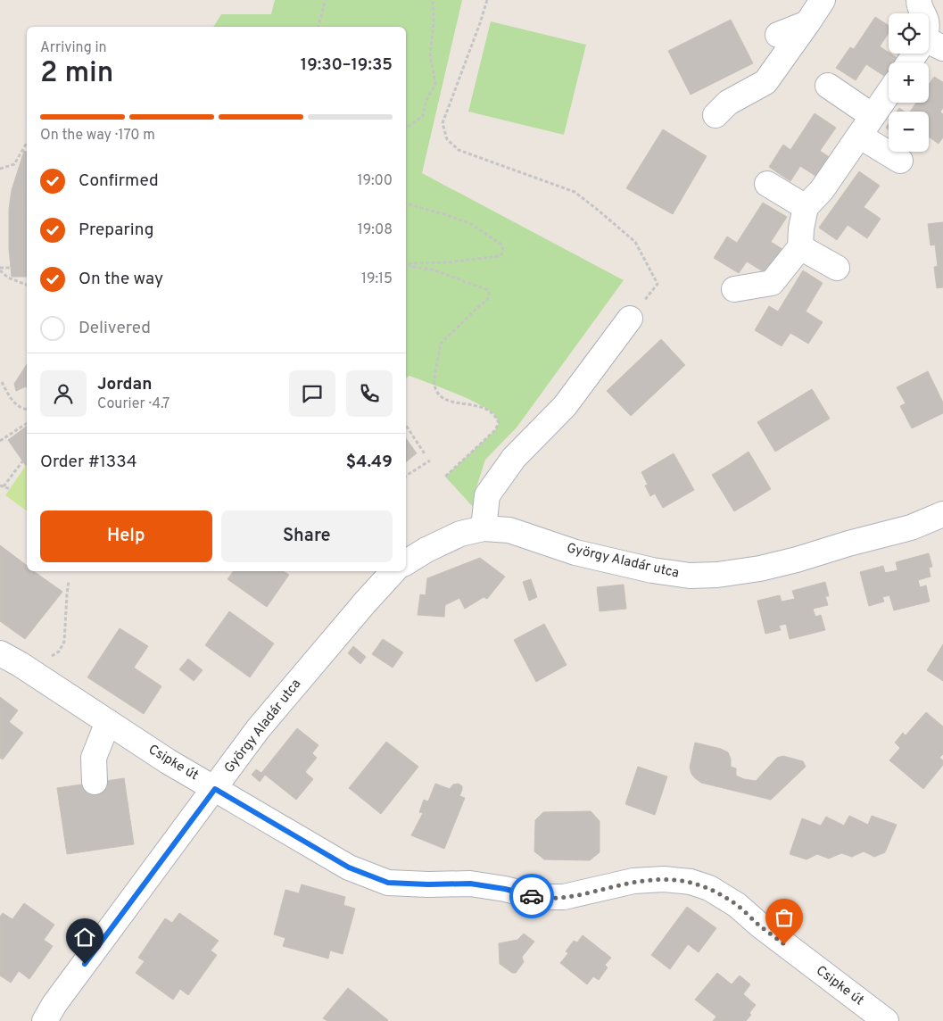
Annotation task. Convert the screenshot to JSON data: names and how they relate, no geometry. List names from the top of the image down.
{
  "streets": {
    "street": ["György Aladár utca", "Csipke út"]
  },
  "crossings": [
    ["György Aladár utca", "Csipke út"]
  ],
  "page": {
    "map_buttons": ["+", "−"],
    "heading": ["2 min", "Arriving in", "19:30–19:35"],
    "panel": [
      "Jordan",
      "Courier · 4.7",
      "Order #1334",
      "$4.49"
    ],
    "bar": "On the way · 170 m",
    "list": [
      ["Confirmed", "19:00"],
      ["Preparing", "19:08"],
      ["On the way", "19:15"],
      "Delivered"
    ],
    "buttons": ["Help", "Share"]
  }
}
